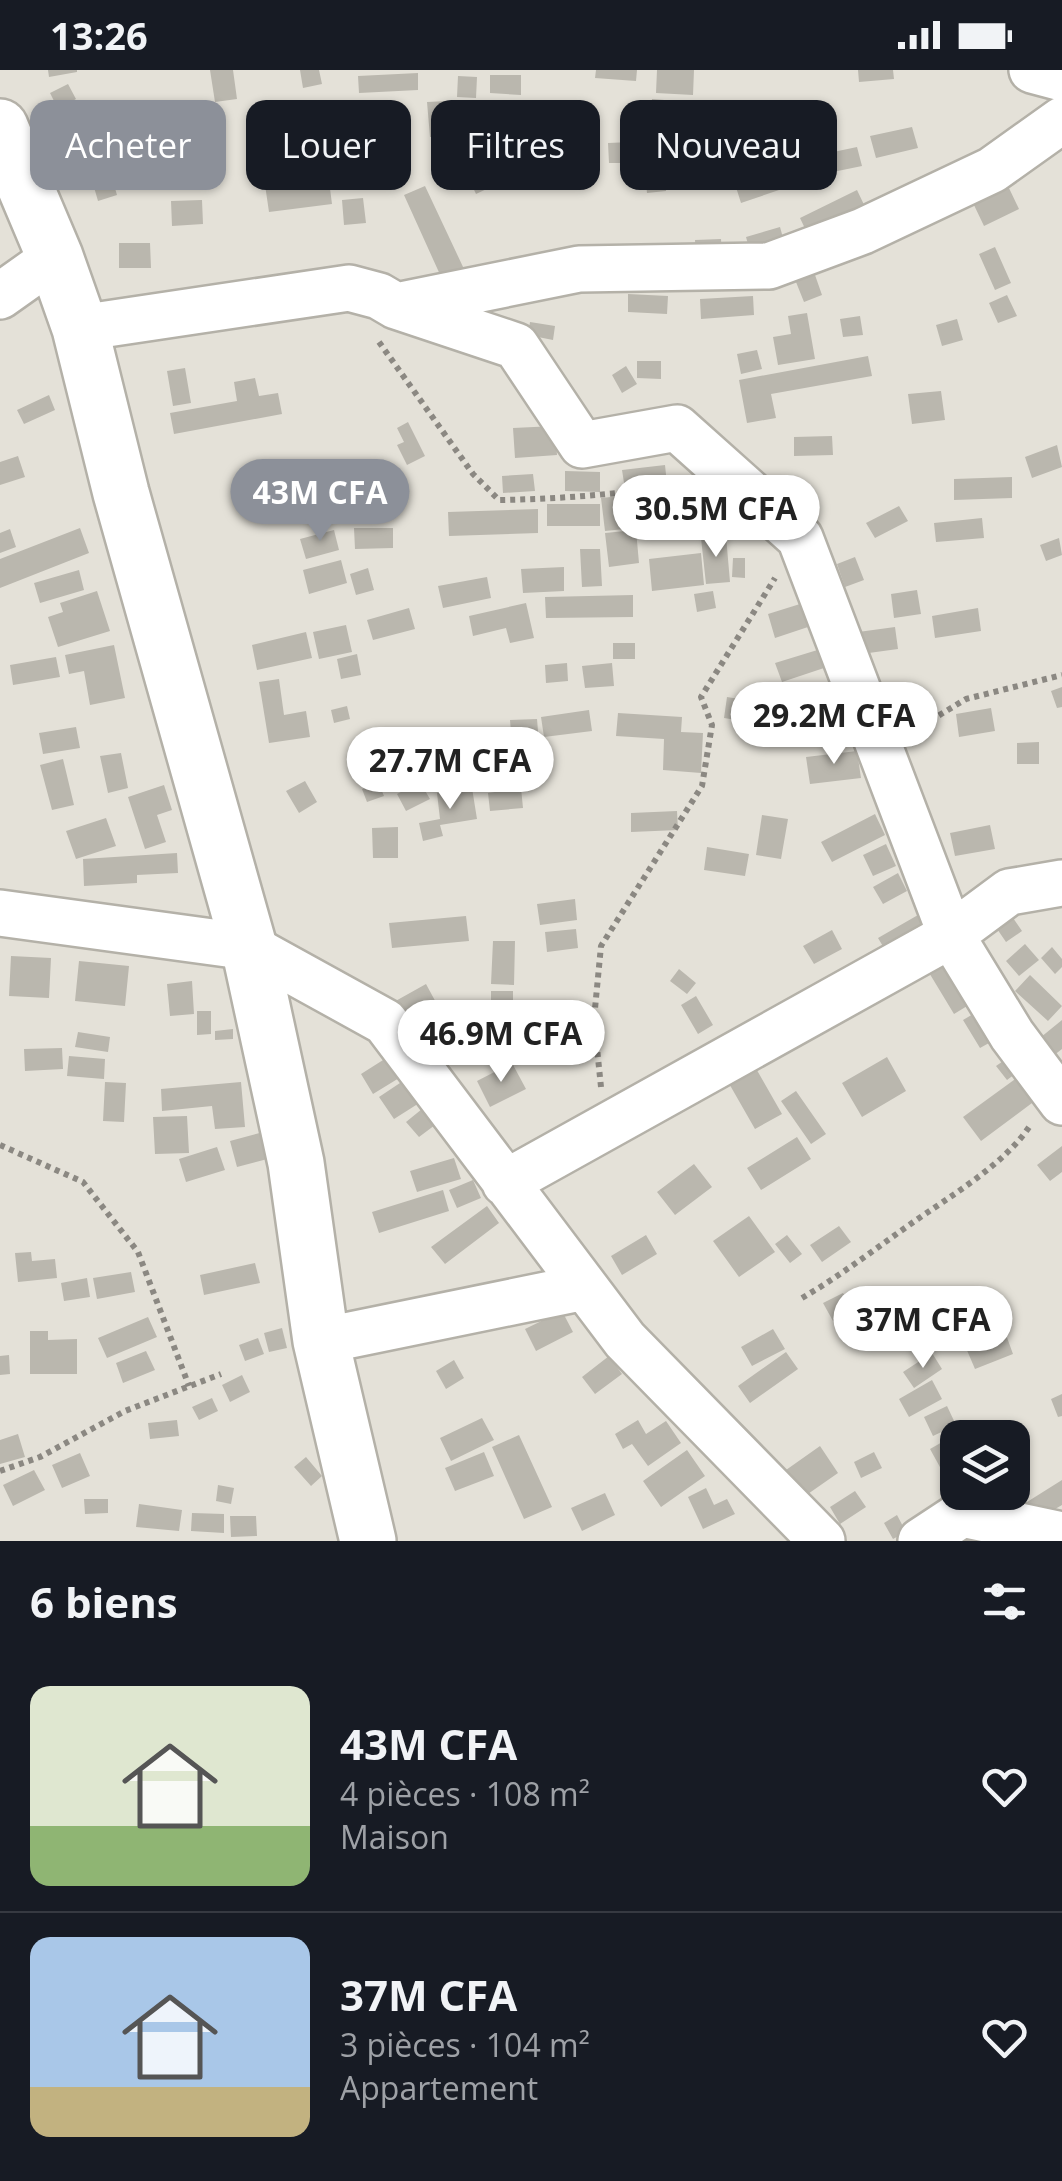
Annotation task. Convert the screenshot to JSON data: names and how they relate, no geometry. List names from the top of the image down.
{
  "page": {
    "status": "13:26",
    "chip": [
      "Acheter",
      "Louer",
      "Filtres",
      "Nouveau"
    ],
    "price": [
      "43M CFA",
      "30.5M CFA",
      "29.2M CFA",
      "27.7M CFA",
      "46.9M CFA",
      "37M CFA"
    ],
    "heading": "6 biens",
    "list": [
      {
        "name": "43M CFA",
        "note": "4 pièces · 108 m² · Maison"
      },
      {
        "name": "37M CFA",
        "note": "3 pièces · 104 m² · Appartement"
      }
    ]
  }
}
